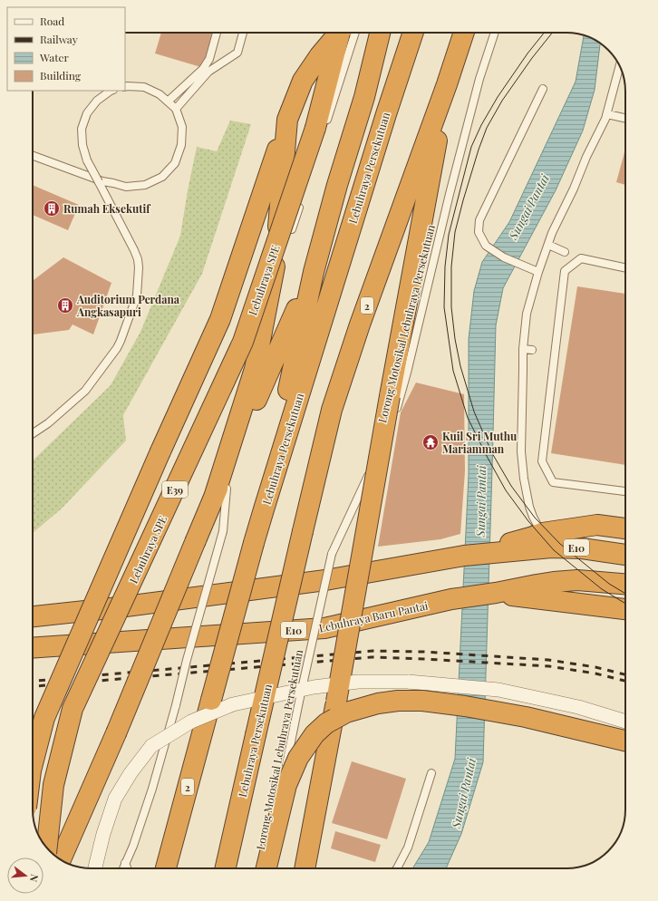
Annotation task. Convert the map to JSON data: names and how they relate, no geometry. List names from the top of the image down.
{
  "streets": {
    "highway": [
      "Lebuhraya Persekutuan",
      "Lebuhraya SPE",
      "2",
      "E39",
      "E10",
      "Lebuhraya Baru Pantai"
    ],
    "lane": ["Lorong Motosikal Lebuhraya Persekutuan"]
  },
  "water": ["Sungai Pantai"],
  "places": {
    "building": ["Rumah Eksekutif", "Auditorium Perdana Angkasapuri"],
    "temple": ["Kuil Sri Muthu Mariamman"]
  },
  "legend": [
    "Road",
    "Railway",
    "Water",
    "Building"
  ],
  "north": "right"
}
